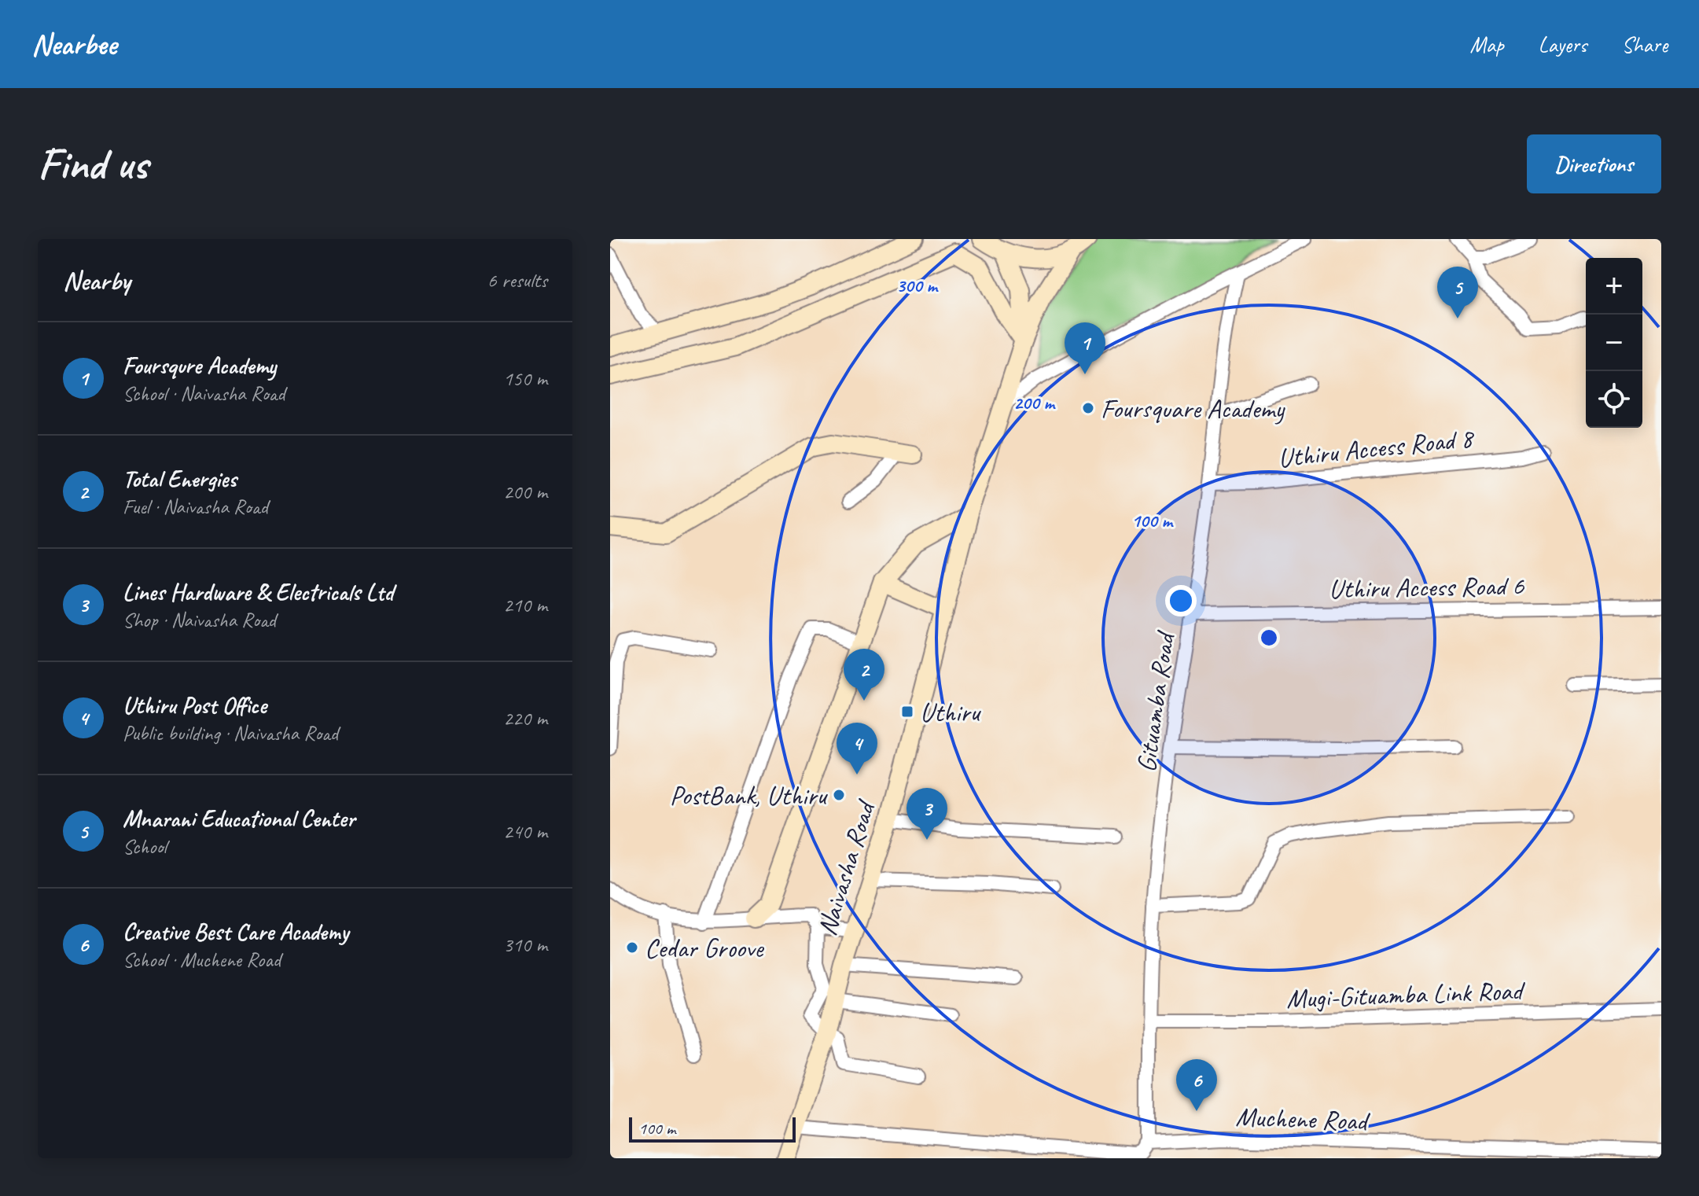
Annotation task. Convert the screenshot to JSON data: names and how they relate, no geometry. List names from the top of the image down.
{
  "streets": {
    "street": [
      "Uthiru Access Road 8",
      "Uthiru Access Road 6",
      "Gituamba Road",
      "Naivasha Road",
      "Mugi-Gituamba Link Road",
      "Muchene Road"
    ]
  },
  "crossings": [
    ["Uthiru Access Road 8", "Gituamba Road"],
    ["Uthiru Access Road 6", "Gituamba Road"],
    ["Gituamba Road", "Mugi-Gituamba Link Road"],
    ["Gituamba Road", "Muchene Road"],
    ["Naivasha Road", "Muchene Road"]
  ],
  "places": {
    "other": ["Foursquare Academy", "PostBank, Uthiru", "Cedar Groove"],
    "transit": ["Uthiru"]
  },
  "scale_bar": "100 m",
  "page": {
    "header": "Nearbee",
    "nav": ["Map", "Layers", "Share"],
    "buttons": "Directions",
    "title": "Find us",
    "heading": ["Nearby", "6 results"],
    "map_buttons": ["+", "−"],
    "pins": [
      "5",
      "1",
      "2",
      "4",
      "3",
      "6"
    ],
    "list": [
      {
        "mark": "1",
        "name": "Foursqure Academy",
        "note": "School · Naivasha Road",
        "value": "150 m"
      },
      {
        "mark": "2",
        "name": "Total Energies",
        "note": "Fuel · Naivasha Road",
        "value": "200 m"
      },
      {
        "mark": "3",
        "name": "Lines Hardware & Electricals Ltd",
        "note": "Shop · Naivasha Road",
        "value": "210 m"
      },
      {
        "mark": "4",
        "name": "Uthiru Post Office",
        "note": "Public building · Naivasha Road",
        "value": "220 m"
      },
      {
        "mark": "5",
        "name": "Mnarani Educational Center",
        "note": "School",
        "value": "240 m"
      },
      {
        "mark": "6",
        "name": "Creative Best Care Academy",
        "note": "School · Muchene Road",
        "value": "310 m"
      }
    ],
    "scale": "100 m"
  },
  "rings": ["300 m", "200 m", "100 m"]
}
